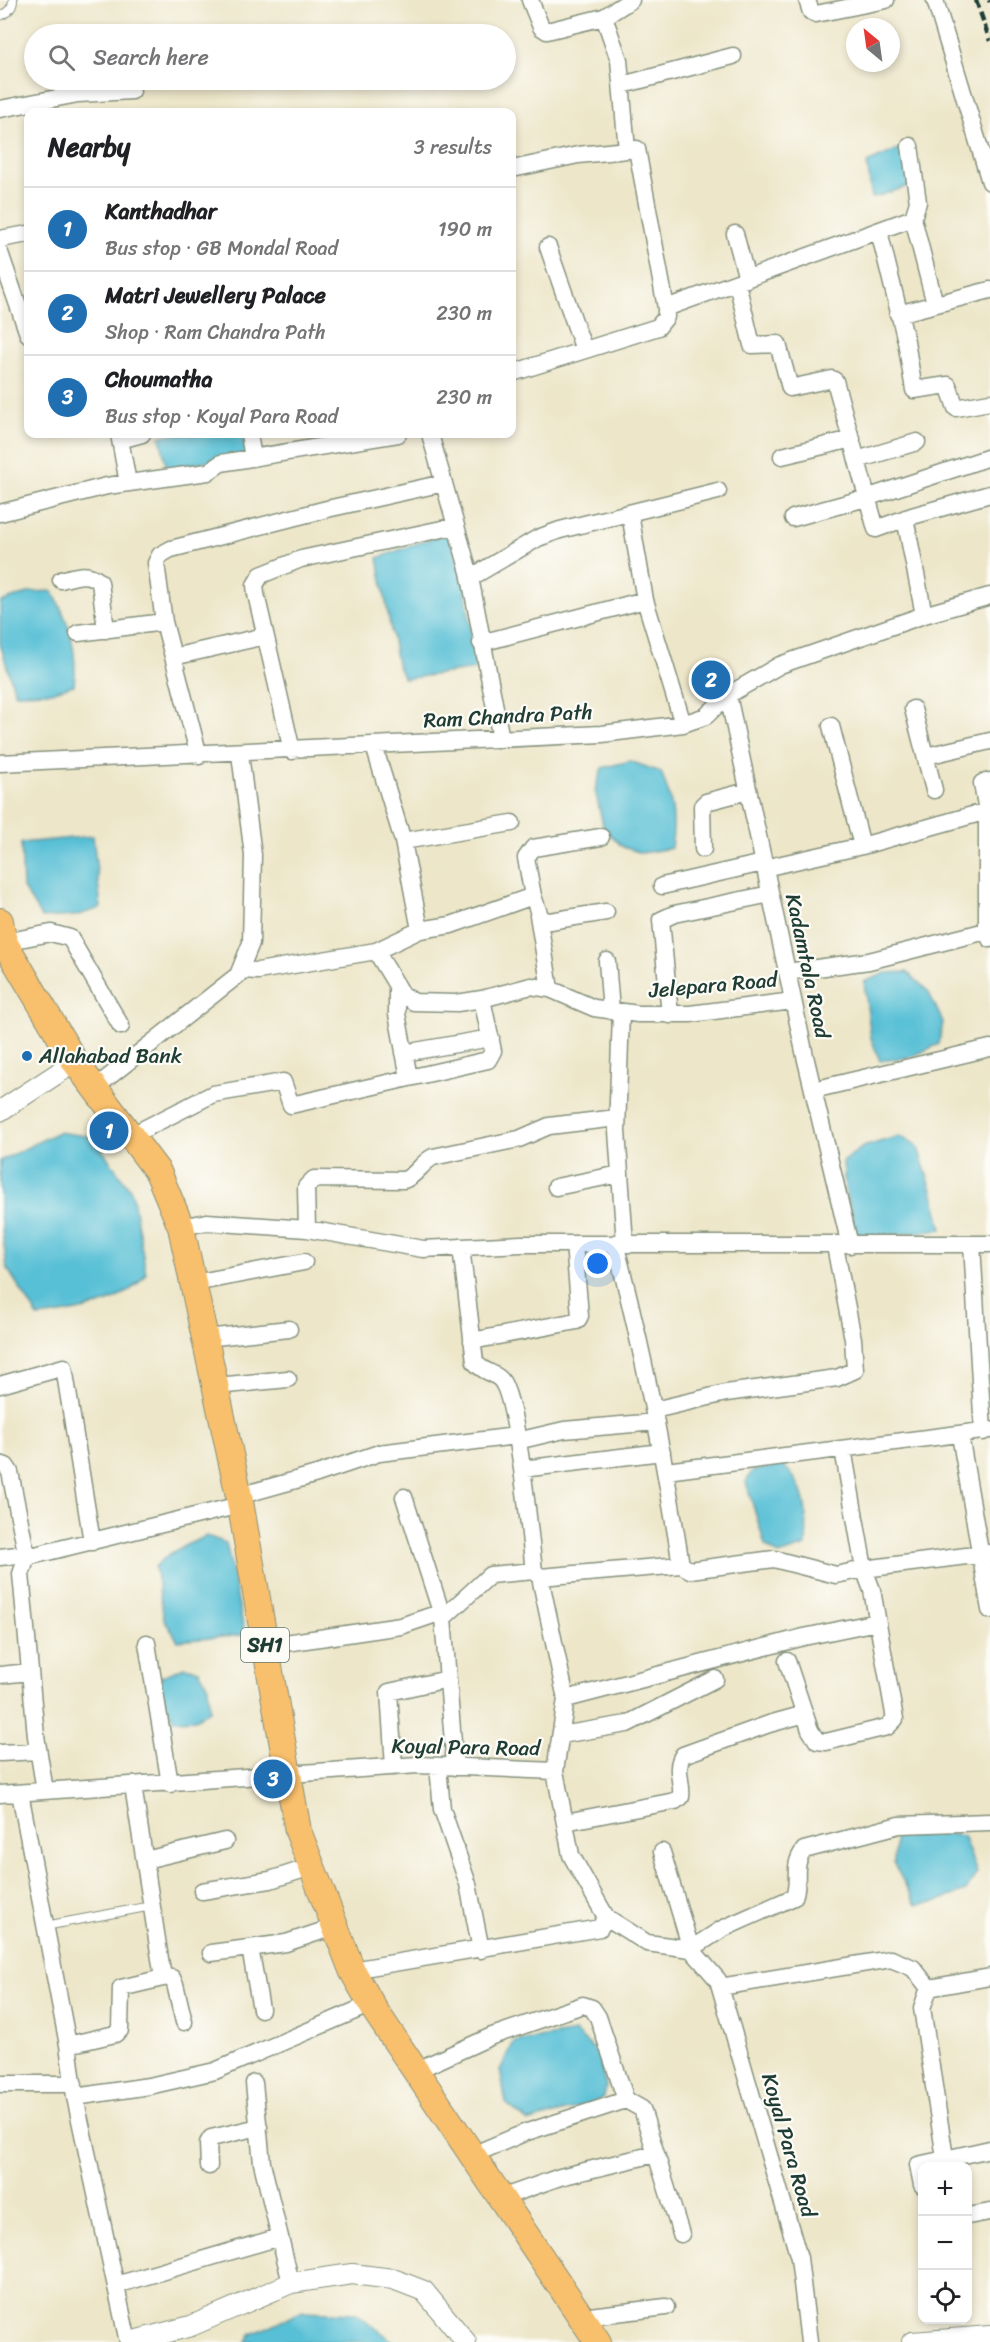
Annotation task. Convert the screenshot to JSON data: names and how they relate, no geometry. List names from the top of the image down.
{
  "streets": {
    "main road": ["SH1"],
    "street": [
      "Ram Chandra Path",
      "Kadamtala Road",
      "Jelepara Road",
      "Koyal Para Road"
    ]
  },
  "crossings": [
    ["Ram Chandra Path", "Kadamtala Road"],
    ["Kadamtala Road", "Jelepara Road"],
    ["SH1", "Koyal Para Road"]
  ],
  "places": ["Allahabad Bank"],
  "north": "top left",
  "page": {
    "search": "Search here",
    "heading": ["Nearby", "3 results"],
    "list": [
      {
        "mark": "1",
        "name": "Kanthadhar",
        "note": "Bus stop · GB Mondal Road",
        "value": "190 m"
      },
      {
        "mark": "2",
        "name": "Matri Jewellery Palace",
        "note": "Shop · Ram Chandra Path",
        "value": "230 m"
      },
      {
        "mark": "3",
        "name": "Choumatha",
        "note": "Bus stop · Koyal Para Road",
        "value": "230 m"
      }
    ],
    "pins": ["2", "1", "3"],
    "map_buttons": ["+", "−"]
  }
}
